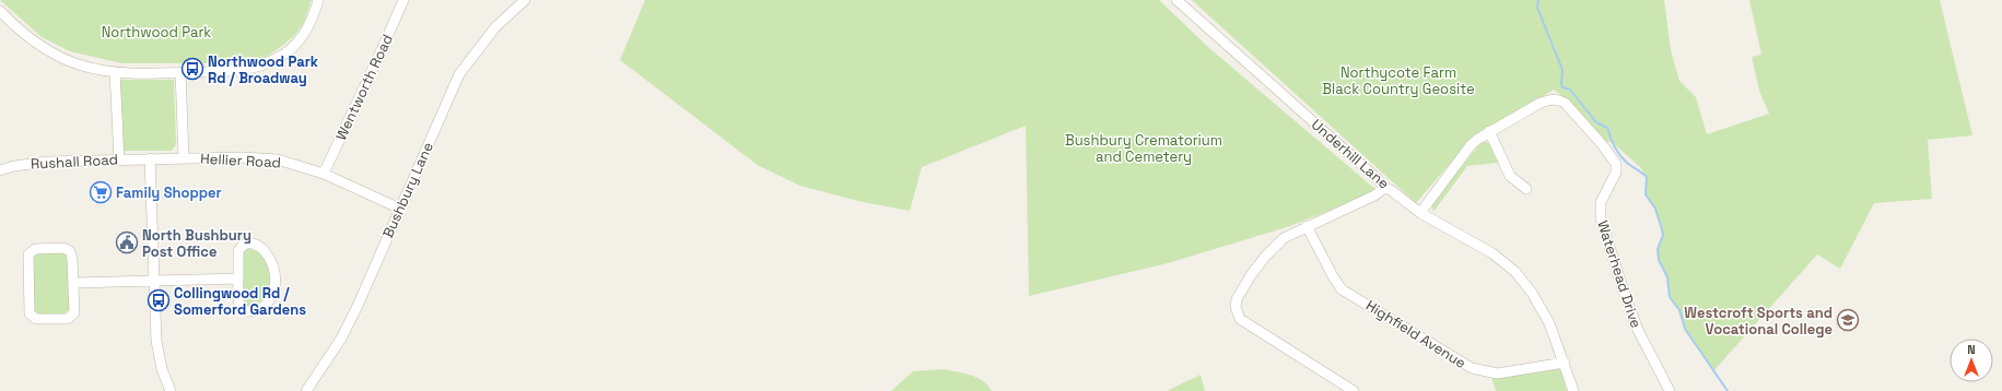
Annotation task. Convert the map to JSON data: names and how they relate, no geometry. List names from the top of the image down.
{
  "streets": {
    "street": [
      "Wentworth Road",
      "Underhill Lane",
      "Hellier Road",
      "Rushall Road",
      "Bushbury Lane",
      "Waterhead Drive",
      "Highfield Avenue"
    ]
  },
  "crossings": [
    ["Wentworth Road", "Hellier Road"],
    ["Underhill Lane", "Waterhead Drive"],
    ["Underhill Lane", "Highfield Avenue"],
    ["Hellier Road", "Rushall Road"],
    ["Hellier Road", "Bushbury Lane"]
  ],
  "parks": ["Northwood Park", "Northycote Farm Black Country Geosite", "Bushbury Crematorium and Cemetery"],
  "places": {
    "bus stop": ["Northwood Park Rd / Broadway", "Collingwood Rd / Somerford Gardens"],
    "supermarket": ["Family Shopper"],
    "public building": ["North Bushbury Post Office"],
    "school or university": ["Westcroft Sports and Vocational College"]
  },
  "north": "top"
}
